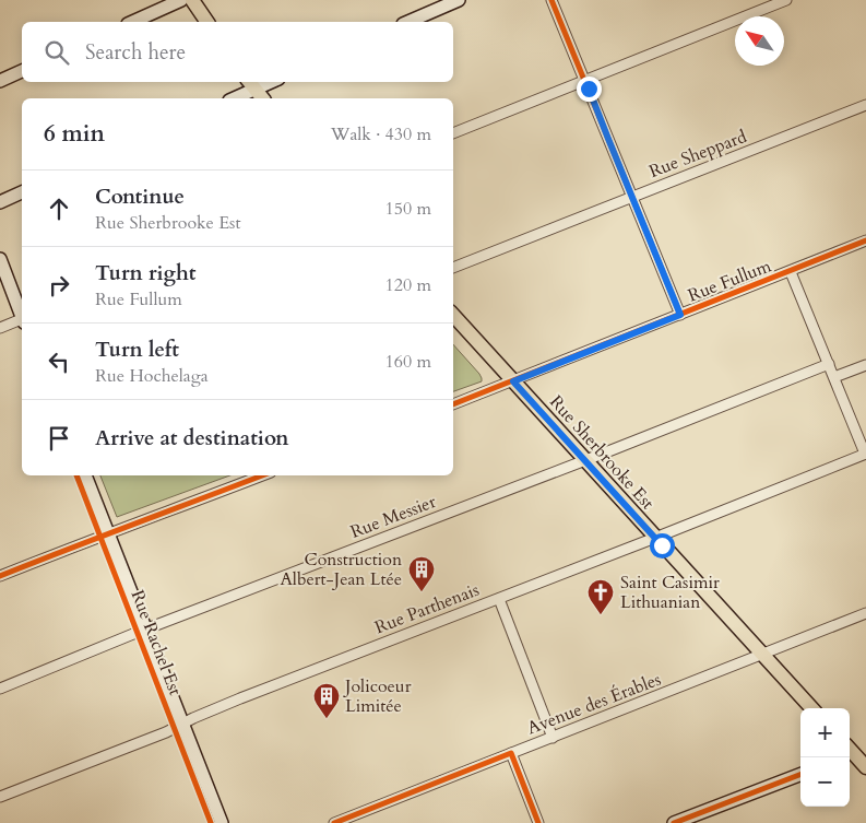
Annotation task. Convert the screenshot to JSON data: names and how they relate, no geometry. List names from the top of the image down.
{
  "streets": {
    "main road": ["Rue Sherbrooke Est", "Rue Rachel Est"],
    "street": [
      "Rue Sheppard",
      "Rue Fullum",
      "Rue Messier",
      "Rue Parthenais",
      "Avenue des Érables"
    ]
  },
  "crossings": [
    ["Rue Fullum", "Rue Sherbrooke Est"],
    ["Rue Sherbrooke Est", "Rue Messier"],
    ["Rue Sherbrooke Est", "Rue Parthenais"],
    ["Rue Sherbrooke Est", "Avenue des Érables"],
    ["Rue Messier", "Rue Rachel Est"],
    ["Rue Parthenais", "Rue Rachel Est"]
  ],
  "places": {
    "building": ["Construction Albert-Jean Ltée", "Jolicoeur Limitée"],
    "church": ["Saint Casimir Lithuanian"]
  },
  "north": "top left",
  "page": {
    "search": "Search here",
    "heading": ["6 min", "Walk · 430 m"],
    "list": [
      ["Continue", "Rue Sherbrooke Est", "150 m"],
      ["Turn right", "Rue Fullum", "120 m"],
      ["Turn left", "Rue Hochelaga", "160 m"],
      "Arrive at destination"
    ],
    "map_buttons": ["+", "−"]
  }
}
